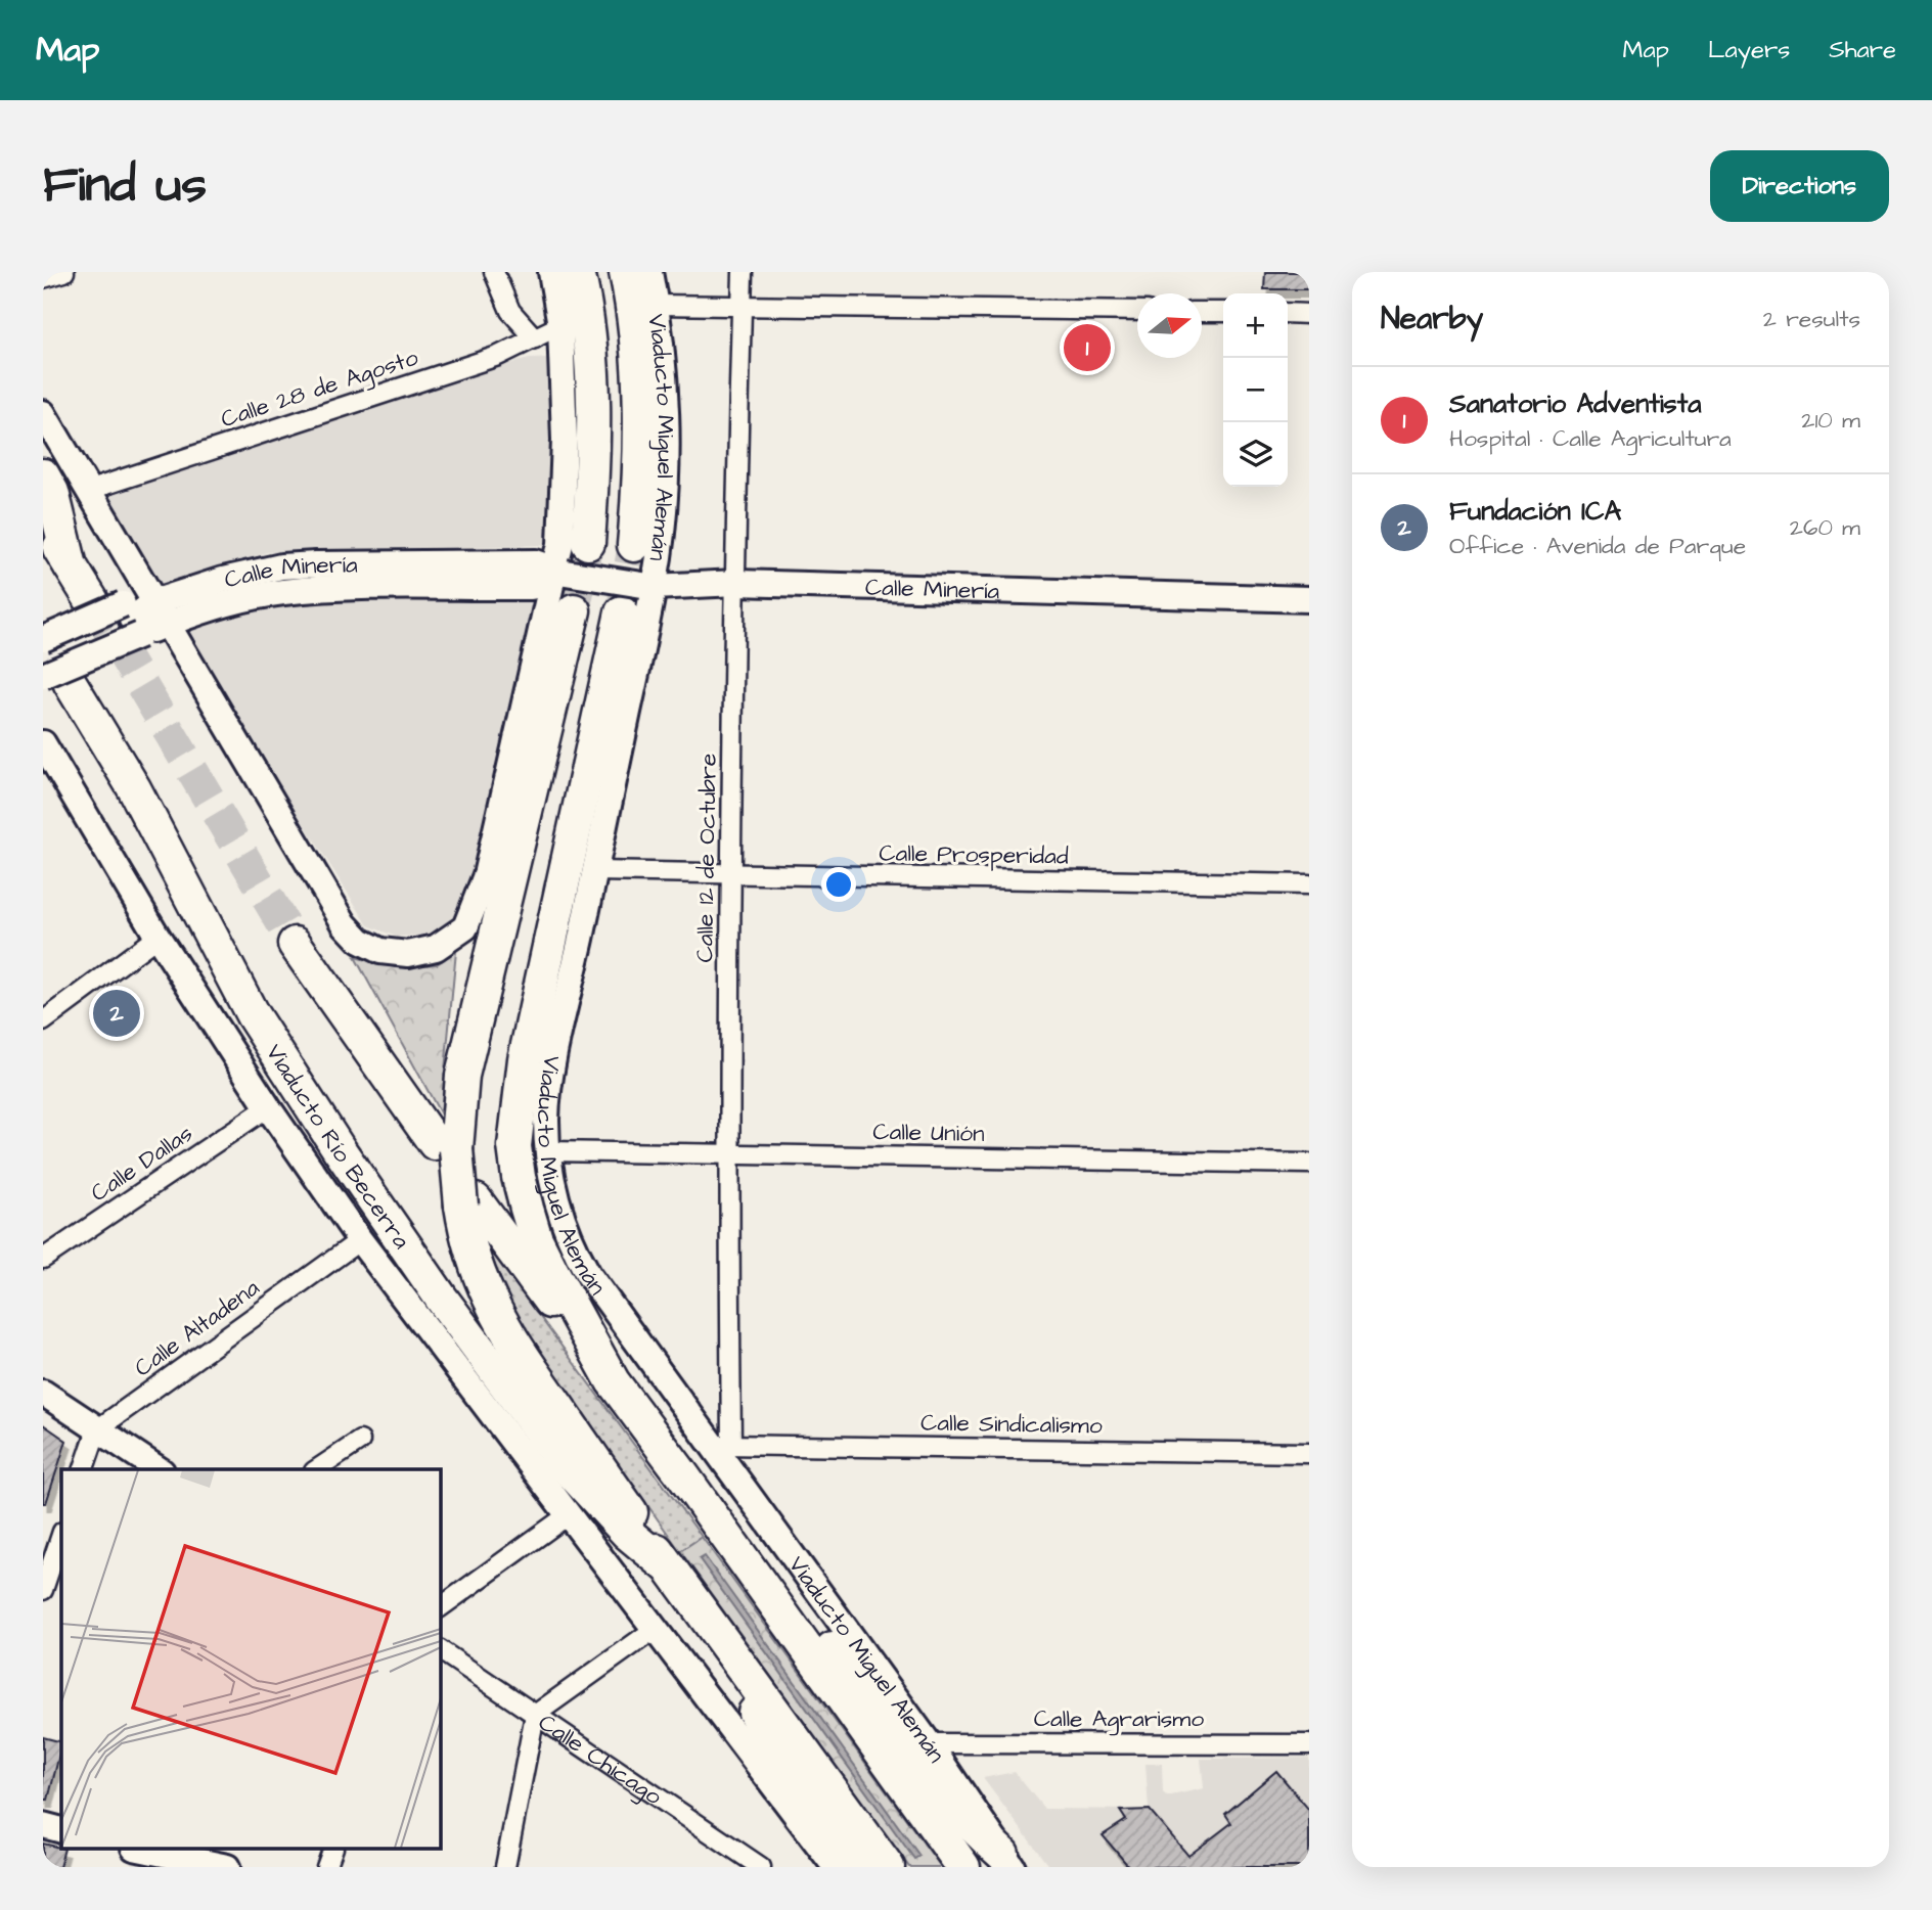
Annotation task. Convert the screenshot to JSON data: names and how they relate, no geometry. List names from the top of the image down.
{
  "streets": {
    "highway": ["Viaducto Miguel Alemán", "Viaducto Río Becerra"],
    "main road": ["Calle Minería"],
    "street": [
      "Calle 28 de Agosto",
      "Calle Prosperidad",
      "Calle 12 de Octubre",
      "Calle Unión",
      "Calle Dallas",
      "Calle Altadena",
      "Calle Sindicalismo",
      "Calle Agrarismo",
      "Calle Chicago"
    ]
  },
  "crossings": [
    ["Viaducto Miguel Alemán", "Calle Minería"],
    ["Viaducto Miguel Alemán", "Calle Prosperidad"],
    ["Viaducto Miguel Alemán", "Calle 12 de Octubre"],
    ["Viaducto Miguel Alemán", "Calle Unión"],
    ["Viaducto Miguel Alemán", "Calle Sindicalismo"],
    ["Viaducto Miguel Alemán", "Calle Agrarismo"],
    ["Calle Minería", "Calle 12 de Octubre"],
    ["Calle Minería", "Viaducto Río Becerra"],
    ["Calle Prosperidad", "Calle 12 de Octubre"],
    ["Calle 12 de Octubre", "Calle Unión"],
    ["Calle 12 de Octubre", "Calle Sindicalismo"]
  ],
  "north": "right",
  "page": {
    "header": "Map",
    "nav": ["Map", "Layers", "Share"],
    "buttons": "Directions",
    "title": "Find us",
    "heading": ["Nearby", "2 results"],
    "map_buttons": ["+", "−"],
    "pins": ["1", "2"],
    "list": [
      {
        "mark": "1",
        "name": "Sanatorio Adventista",
        "note": "Hospital · Calle Agricultura",
        "value": "210 m"
      },
      {
        "mark": "2",
        "name": "Fundación ICA",
        "note": "Office · Avenida de Parque",
        "value": "260 m"
      }
    ]
  }
}
